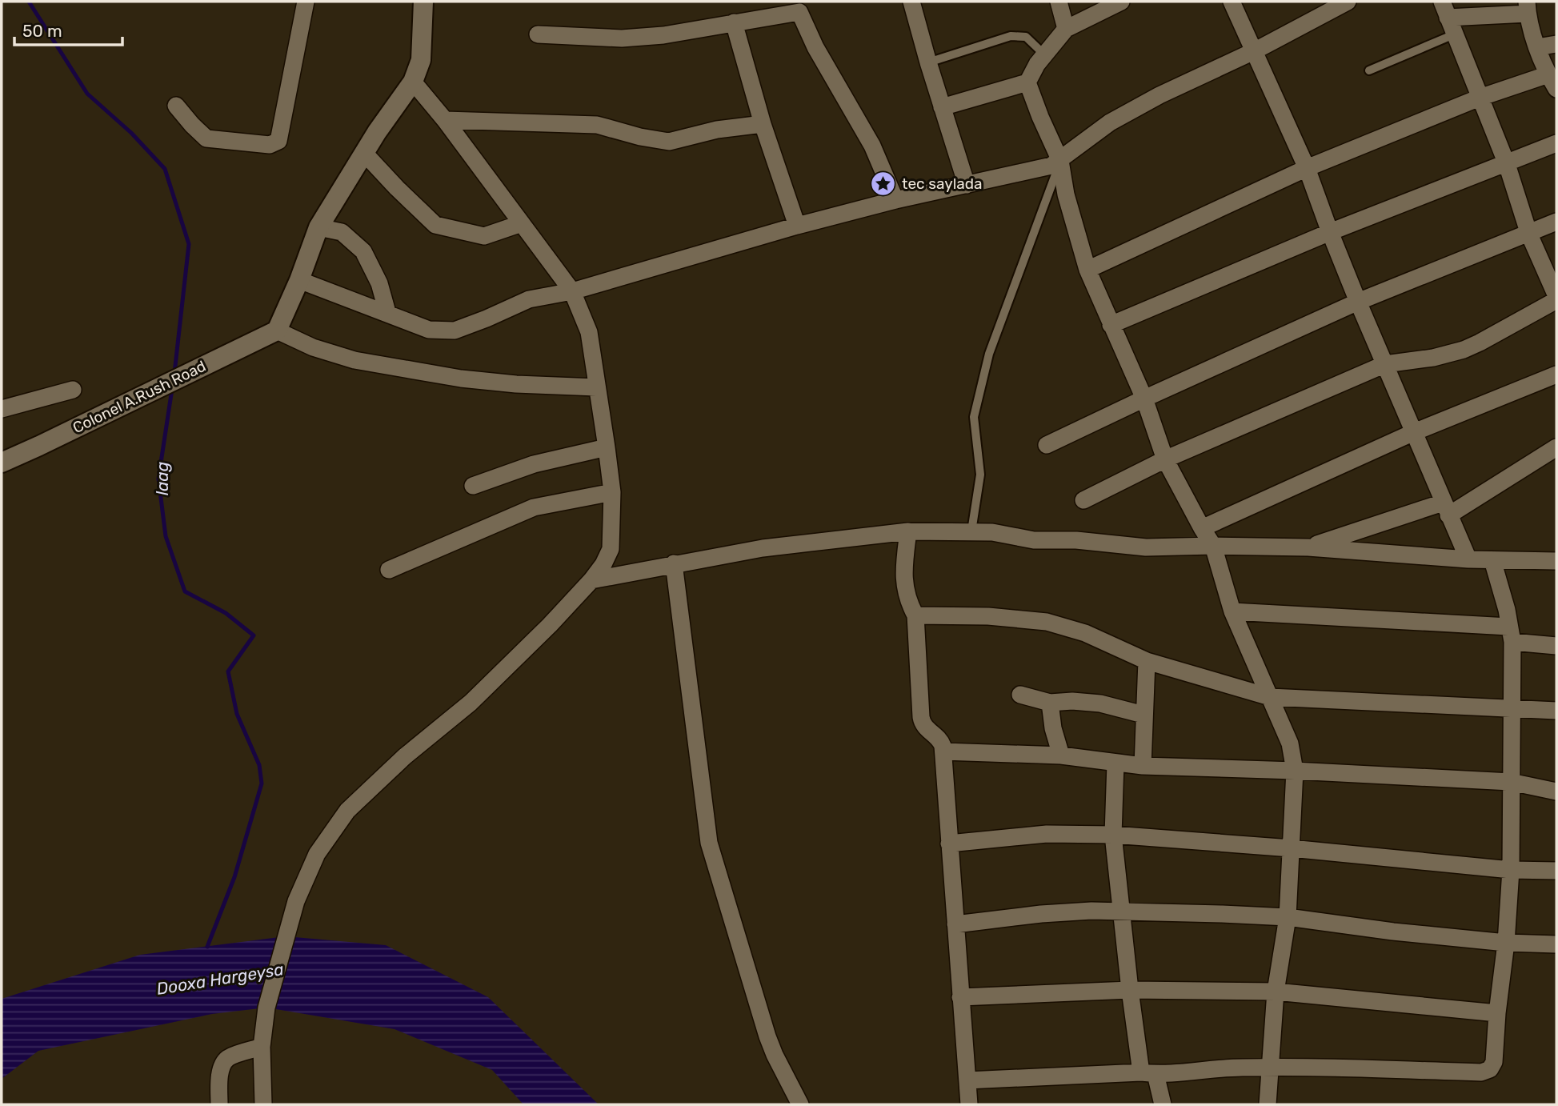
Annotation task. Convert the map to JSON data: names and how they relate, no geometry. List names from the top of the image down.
{
  "streets": {
    "street": ["Colonel A.Rush Road"]
  },
  "water": ["laag", "Dooxa Hargeysa"],
  "places": {
    "place": ["tec saylada"]
  },
  "scale_bar": "50 m"
}
